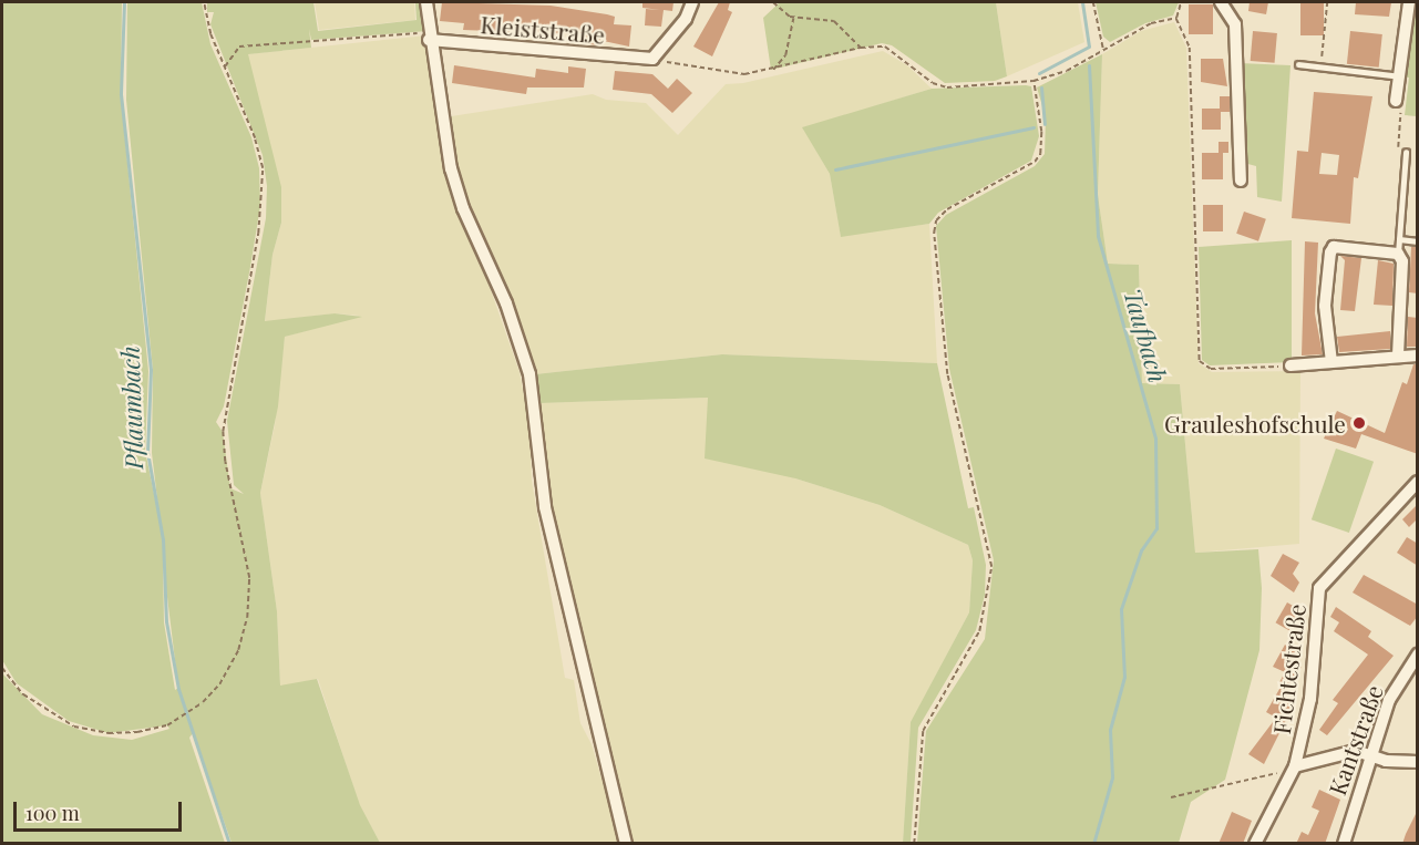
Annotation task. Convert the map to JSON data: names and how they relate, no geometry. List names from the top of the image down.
{
  "streets": {
    "street": ["Kleiststraße", "Fichtestraße", "Kantstraße"]
  },
  "crossings": [
    ["Fichtestraße", "Kantstraße"]
  ],
  "water": ["Taufbach", "Pflaumbach"],
  "places": ["Grauleshofschule"],
  "scale_bar": "100 m"
}
